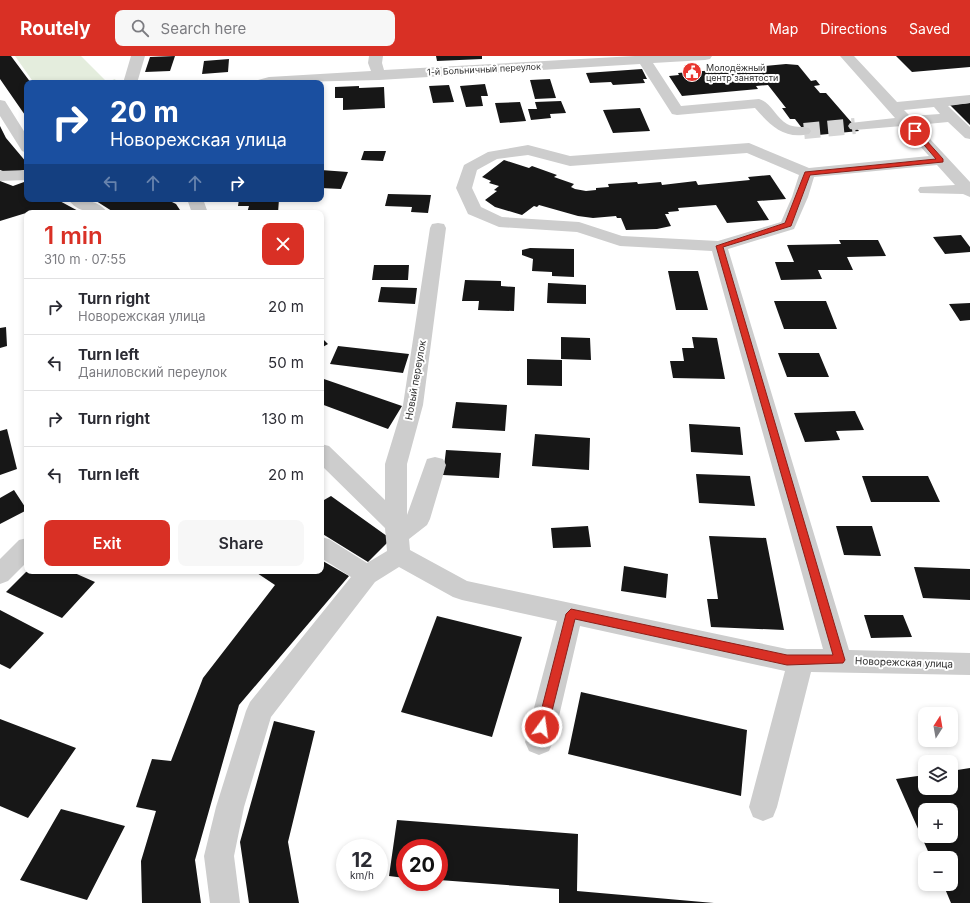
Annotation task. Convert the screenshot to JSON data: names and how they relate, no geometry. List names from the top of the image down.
{
  "streets": {
    "street": ["1-й Больничный переулок", "Новый переулок", "Новорежская улица"]
  },
  "crossings": [
    ["Новый переулок", "Новорежская улица"]
  ],
  "places": {
    "public building": ["Молодёжный центр занятости"]
  },
  "north": "top",
  "page": {
    "header": "Routely",
    "search": "Search here",
    "nav": ["Map", "Directions", "Saved"],
    "turn": ["20 m", "Новорежская улица"],
    "heading": ["1 min", "310 m · 07:55"],
    "list": [
      {
        "name": "Turn right",
        "note": "Новорежская улица",
        "value": "20 m"
      },
      {
        "name": "Turn left",
        "note": "Даниловский переулок",
        "value": "50 m"
      },
      {
        "name": "Turn right",
        "value": "130 m"
      },
      {
        "name": "Turn left",
        "value": "20 m"
      }
    ],
    "buttons": ["Exit", "Share"],
    "map_buttons": ["+", "−"],
    "speed": "12 km/h",
    "limit": "20"
  }
}
